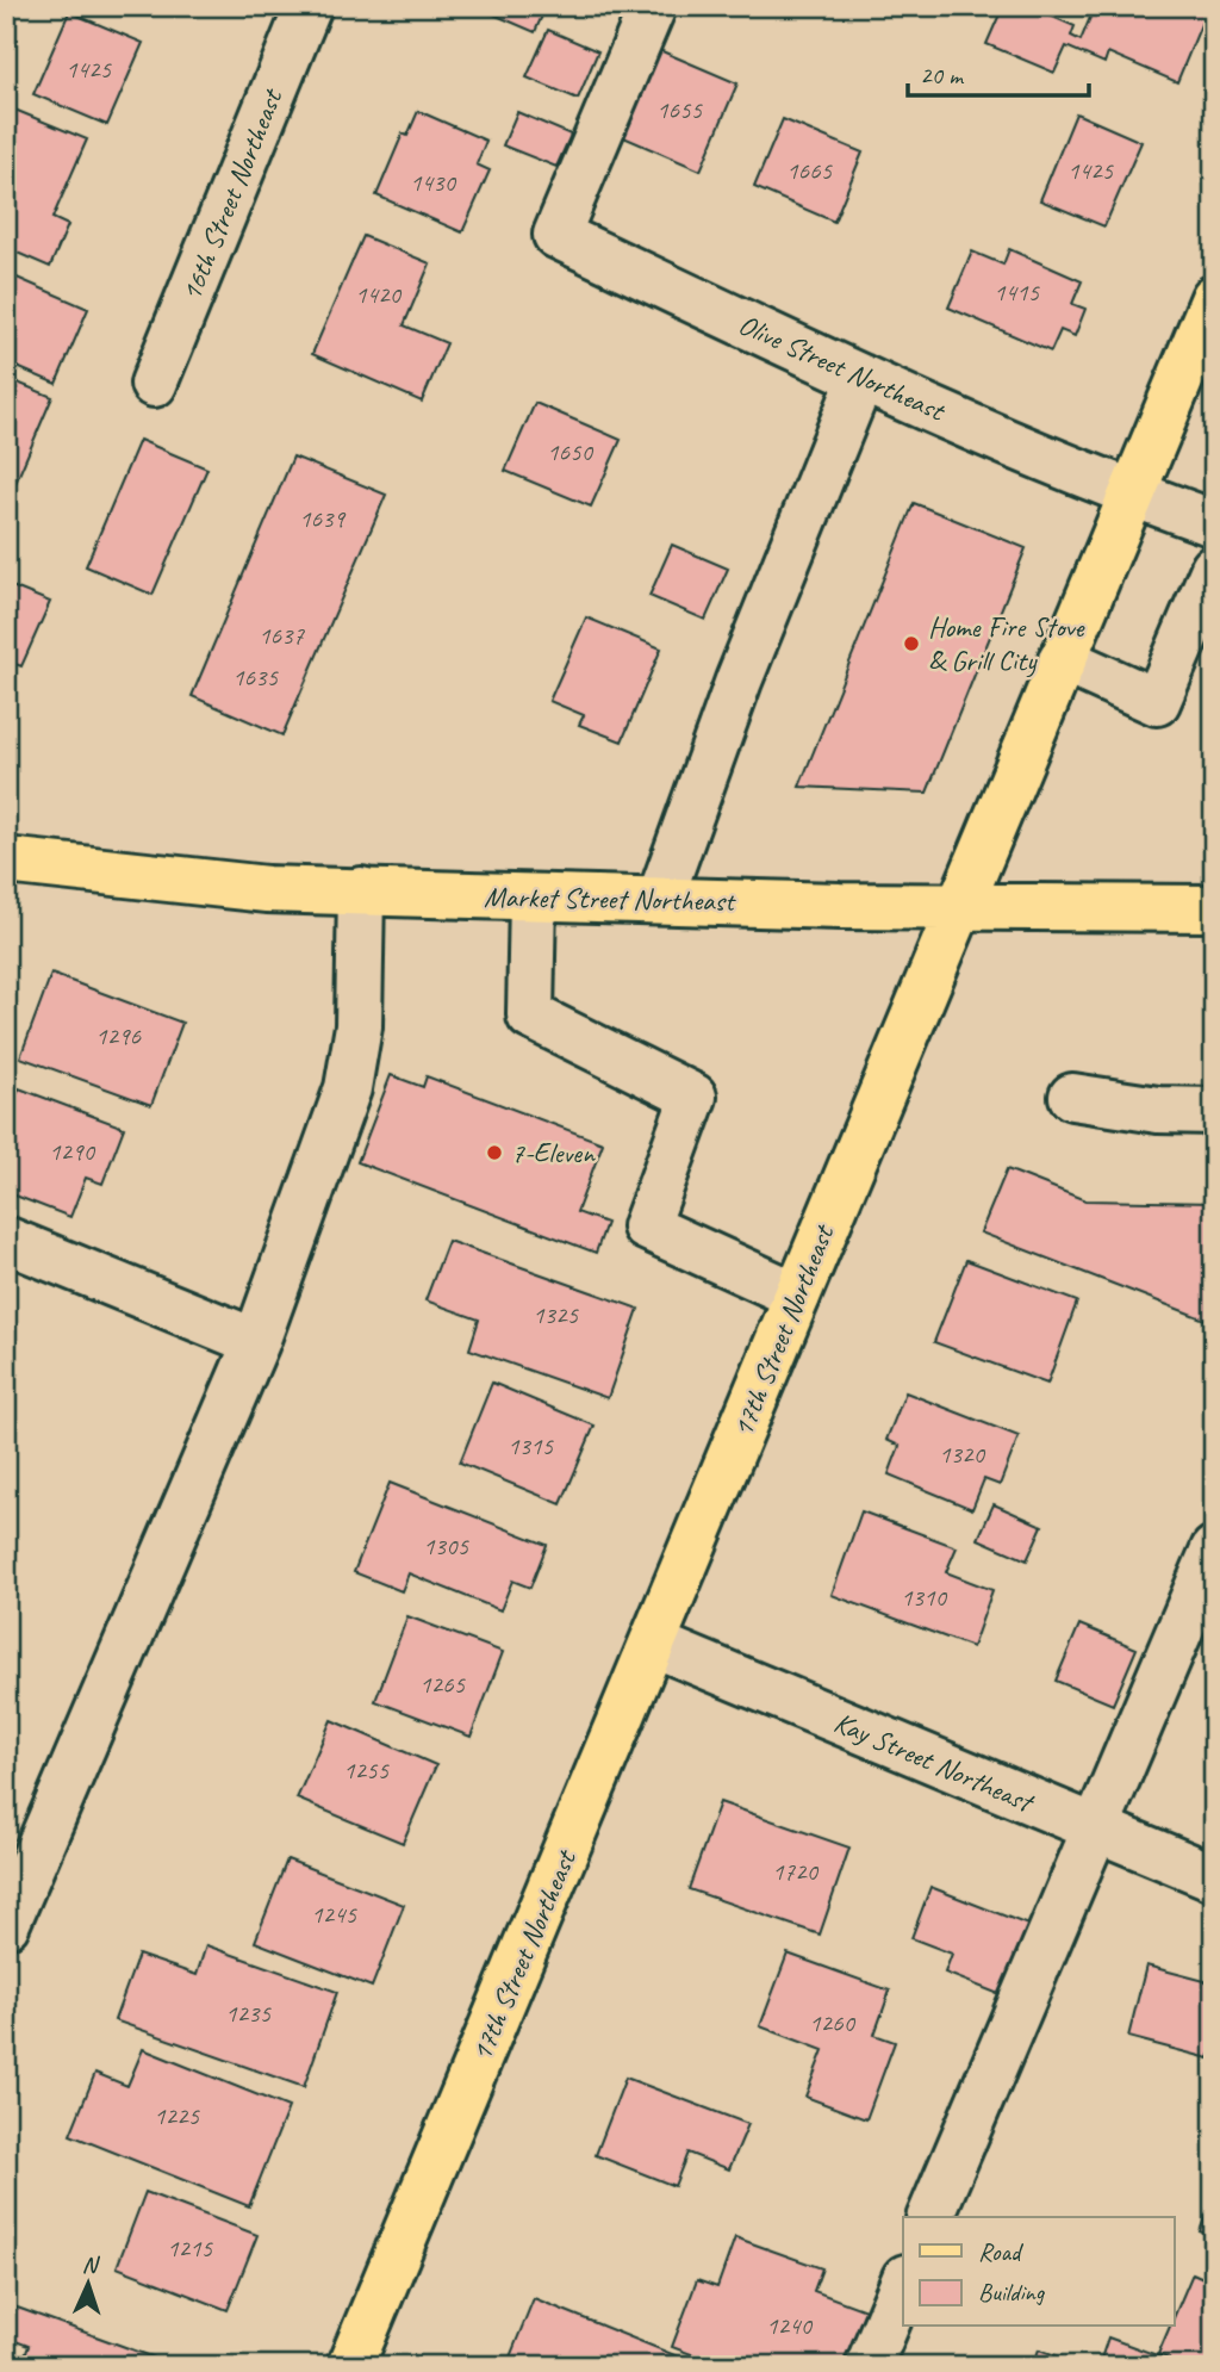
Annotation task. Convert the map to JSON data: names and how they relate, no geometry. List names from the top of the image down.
{
  "streets": {
    "main road": ["Market Street Northeast", "17th Street Northeast"],
    "street": ["16th Street Northeast", "Olive Street Northeast", "Kay Street Northeast"]
  },
  "crossings": [
    ["Olive Street Northeast", "17th Street Northeast"],
    ["Market Street Northeast", "17th Street Northeast"],
    ["17th Street Northeast", "Kay Street Northeast"]
  ],
  "places": ["Home Fire Stove & Grill City", "7-Eleven"],
  "house_numbers": [
    "1425",
    "1655",
    "1665",
    "1425",
    "1430",
    "1415",
    "1420",
    "1650",
    "1639",
    "1637",
    "1635",
    "1296",
    "1290",
    "1325",
    "1315",
    "1320",
    "1305",
    "1310",
    "1265",
    "1255",
    "1720",
    "1245",
    "1235",
    "1260",
    "1225",
    "1215",
    "1240"
  ],
  "legend": ["Road", "Building"],
  "scale_bar": "20 m",
  "north": "top"
}
